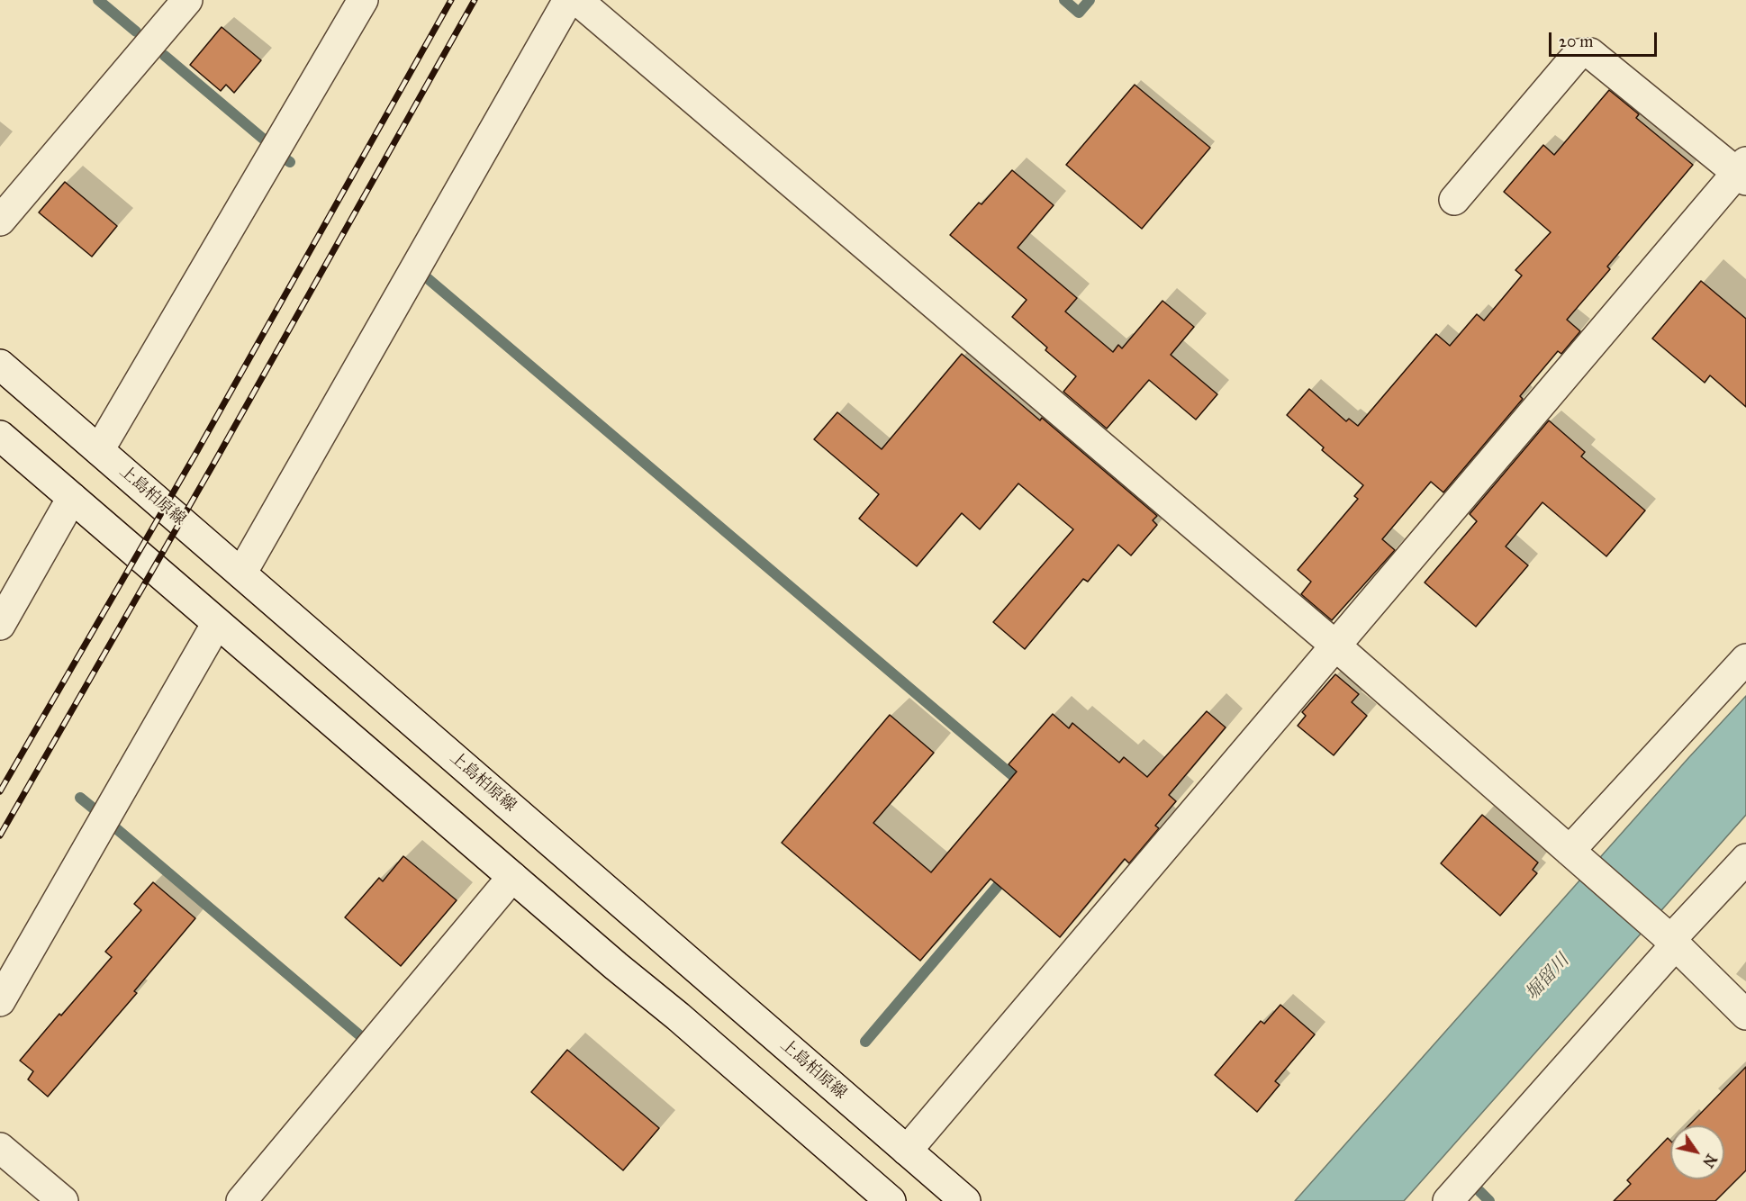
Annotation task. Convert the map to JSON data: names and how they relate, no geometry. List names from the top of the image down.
{
  "streets": {
    "street": ["上島柏原線"]
  },
  "water": ["堀留川"],
  "scale_bar": "20 m",
  "north": "bottom right"
}
